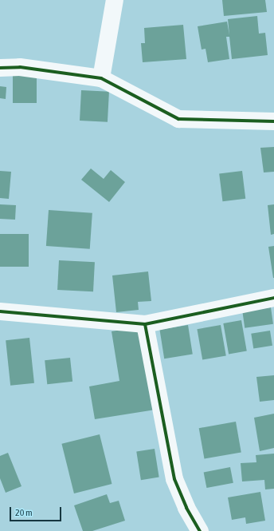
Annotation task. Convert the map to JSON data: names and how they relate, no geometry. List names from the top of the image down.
{
  "scale_bar": "20 m"
}
